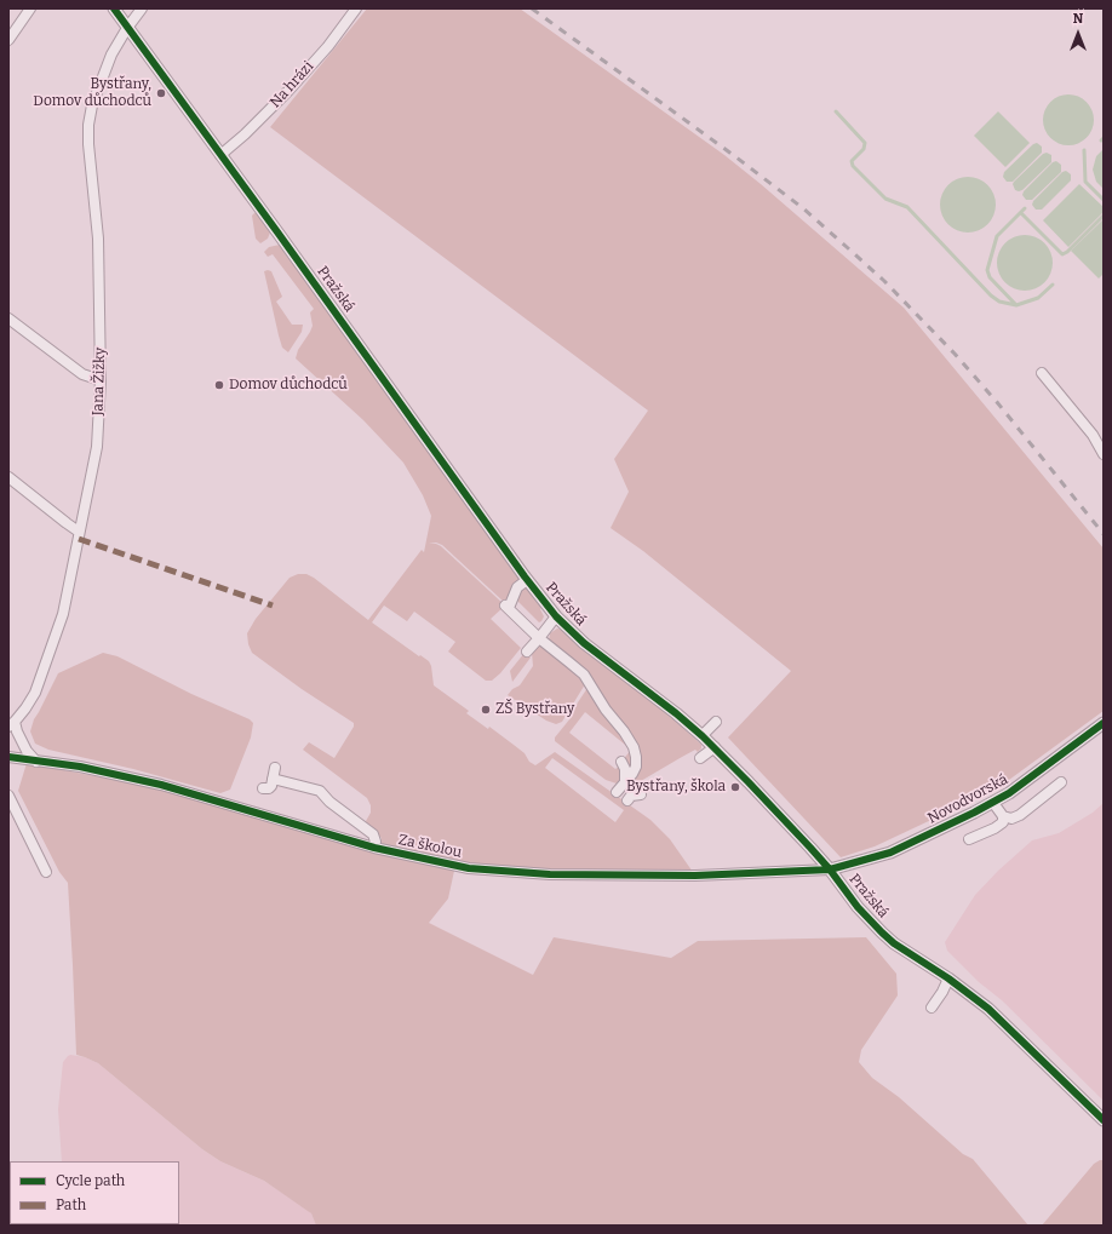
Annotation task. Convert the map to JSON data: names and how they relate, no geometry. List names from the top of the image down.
{
  "streets": {
    "street": [
      "Na hrázi",
      "Pražská",
      "Jana Žižky",
      "Novodvorská",
      "Za školou"
    ]
  },
  "crossings": [
    ["Na hrázi", "Pražská"],
    ["Pražská", "Jana Žižky"],
    ["Pražská", "Novodvorská"],
    ["Pražská", "Za školou"],
    ["Novodvorská", "Za školou"]
  ],
  "places": [
    "Bystřany, Domov důchodců",
    "Domov důchodců",
    "ZŠ Bystřany",
    "Bystřany, škola"
  ],
  "legend": ["Cycle path", "Path"],
  "north": "top"
}
